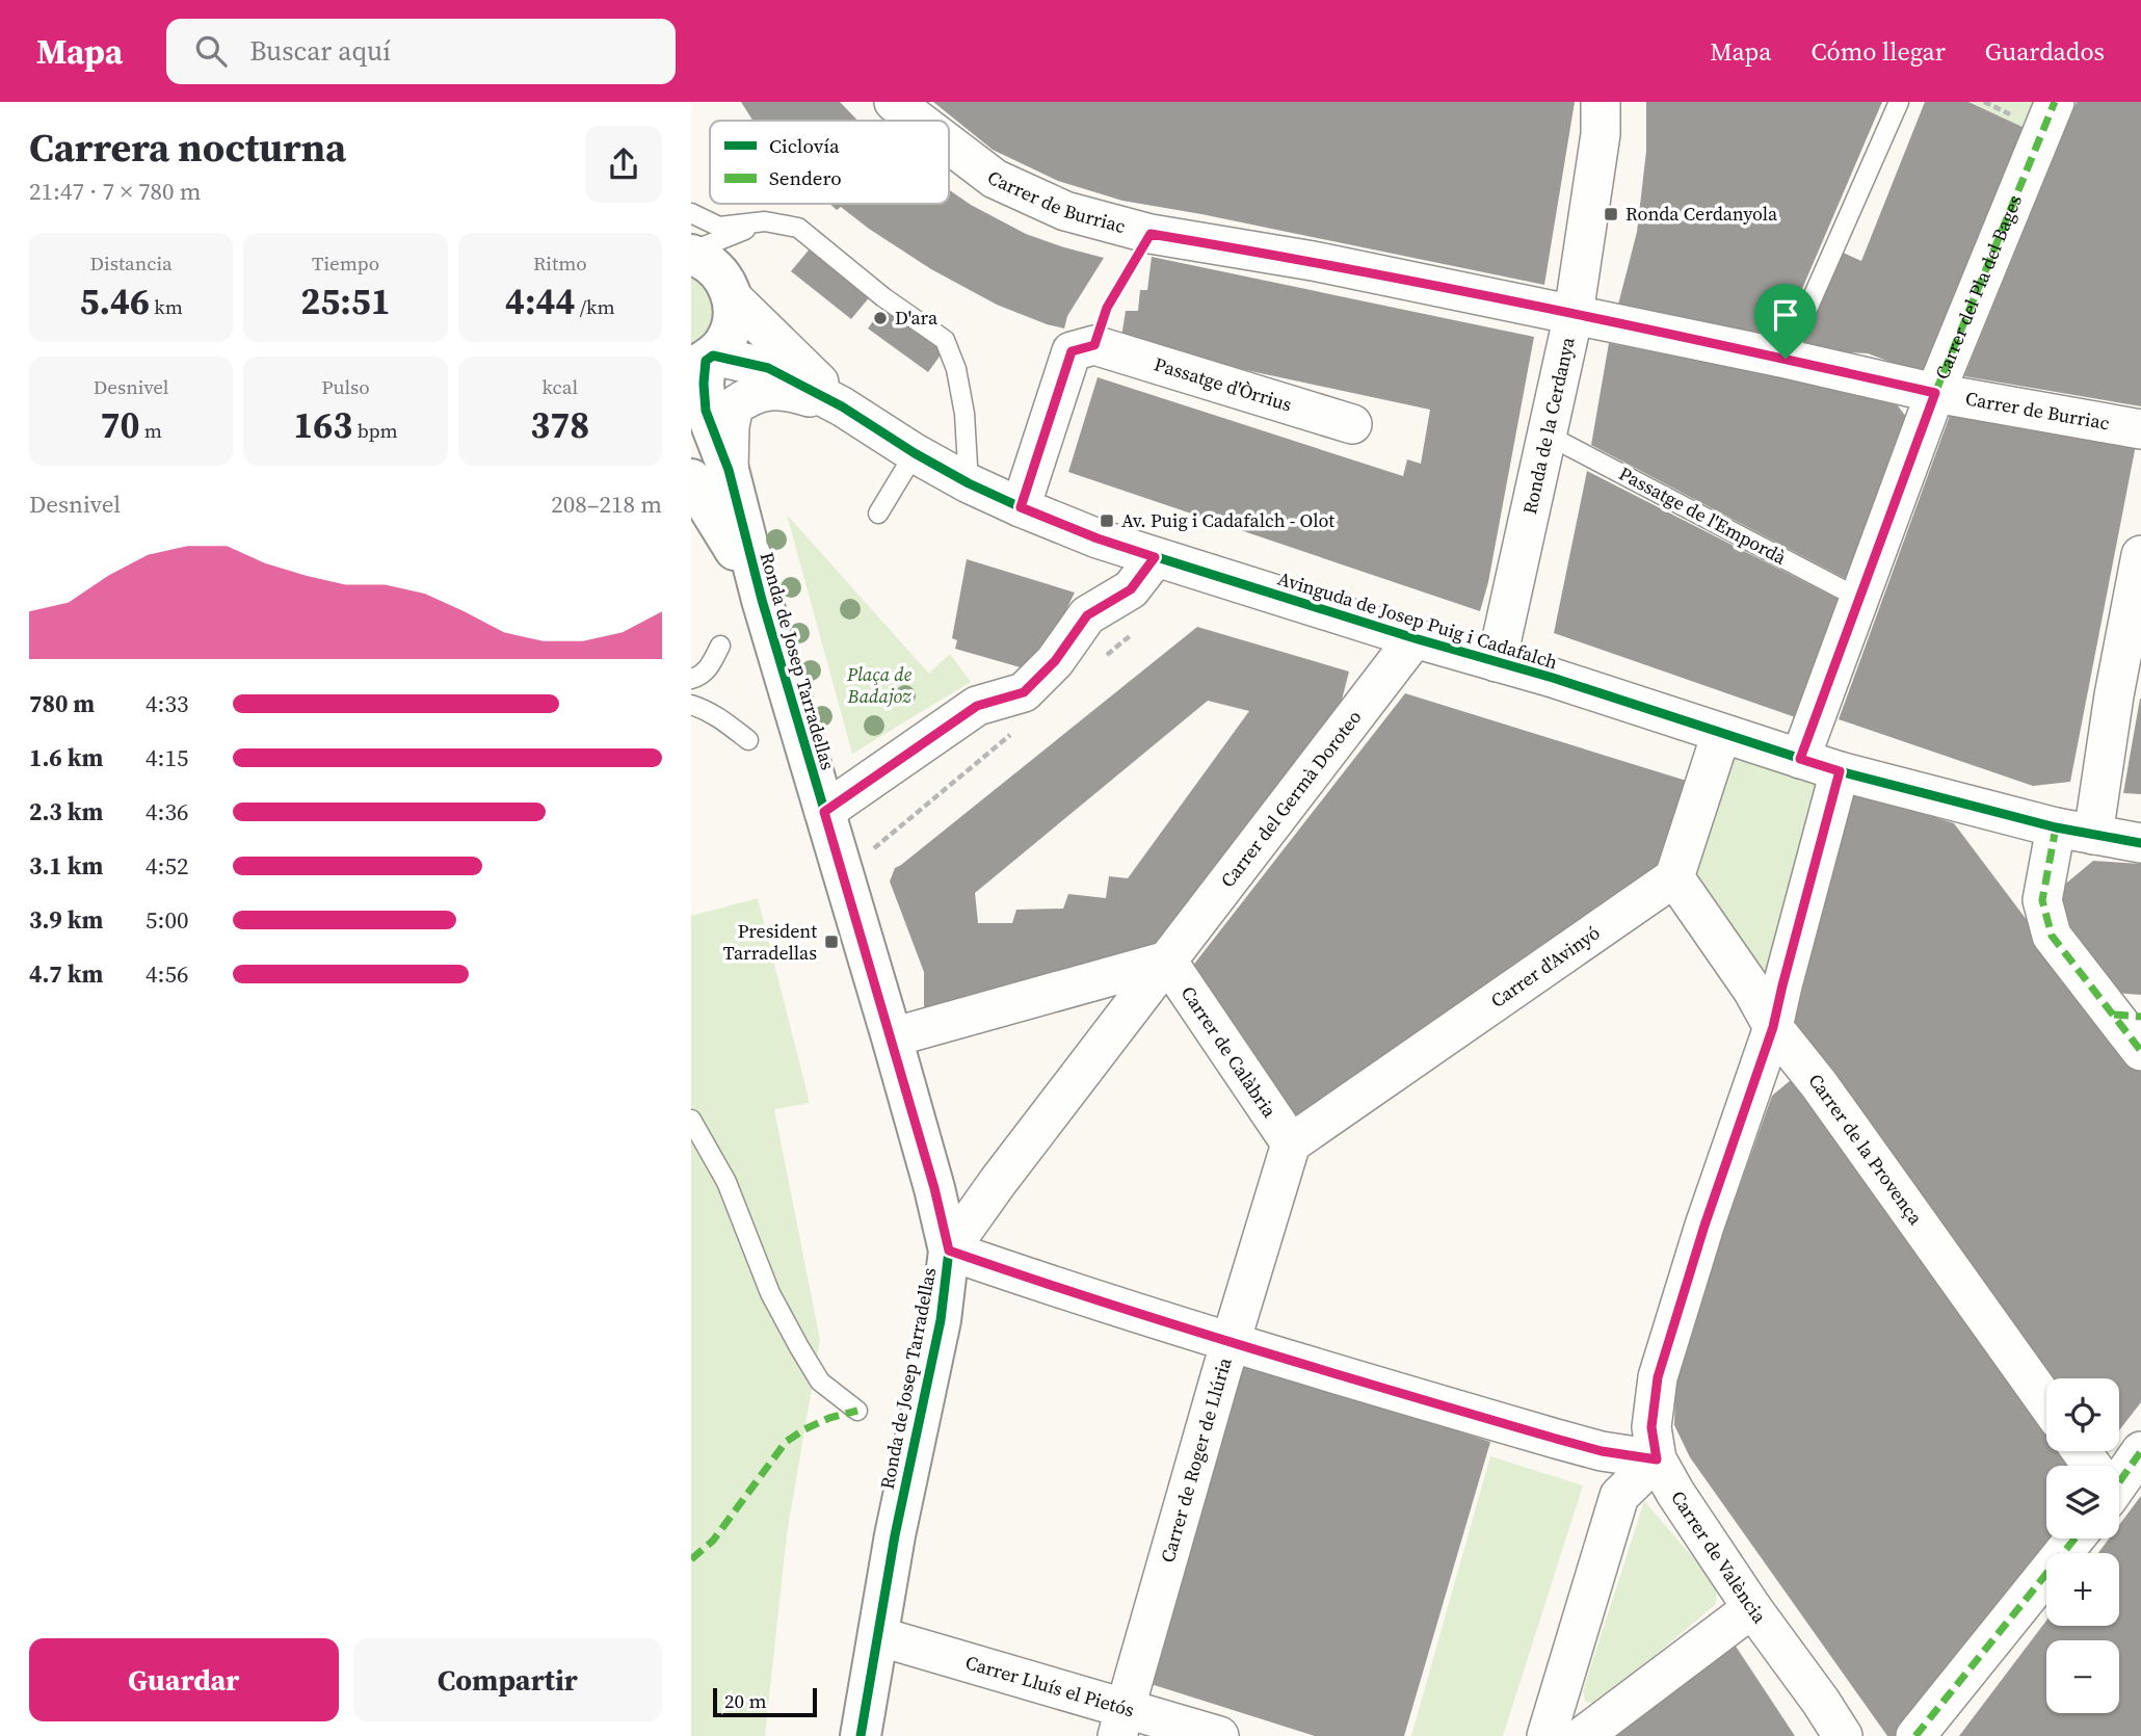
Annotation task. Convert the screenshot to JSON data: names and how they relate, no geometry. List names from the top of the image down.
{
  "streets": {
    "street": [
      "Carrer de Burriac",
      "Carrer del Pla del Bages",
      "Passatge d'Òrrius",
      "Ronda de la Cerdanya",
      "Avinguda de Josep Puig i Cadafalch",
      "Ronda de Josep Tarradellas",
      "Carrer del Germà Doroteo",
      "Carrer d'Avinyó",
      "Carrer de Calàbria",
      "Carrer de la Provença",
      "Carrer de Roger de Llúria",
      "Carrer de València",
      "Carrer Lluís el Pietós"
    ],
    "lane": ["Passatge de l'Empordà"]
  },
  "crossings": [
    ["Carrer de Burriac", "Carrer del Pla del Bages"],
    ["Carrer de Burriac", "Ronda de la Cerdanya"],
    ["Carrer del Pla del Bages", "Passatge de l'Empordà"],
    ["Carrer del Pla del Bages", "Avinguda de Josep Puig i Cadafalch"],
    ["Ronda de la Cerdanya", "Passatge de l'Empordà"],
    ["Ronda de la Cerdanya", "Avinguda de Josep Puig i Cadafalch"],
    ["Avinguda de Josep Puig i Cadafalch", "Ronda de Josep Tarradellas"],
    ["Avinguda de Josep Puig i Cadafalch", "Carrer del Germà Doroteo"],
    ["Avinguda de Josep Puig i Cadafalch", "Carrer de València"],
    ["Ronda de Josep Tarradellas", "Carrer del Germà Doroteo"],
    ["Ronda de Josep Tarradellas", "Carrer Lluís el Pietós"],
    ["Carrer del Germà Doroteo", "Carrer de Calàbria"],
    ["Carrer d'Avinyó", "Carrer de Calàbria"],
    ["Carrer d'Avinyó", "Carrer de la Provença"],
    ["Carrer d'Avinyó", "Carrer de Roger de Llúria"],
    ["Carrer de Calàbria", "Carrer de Roger de Llúria"],
    ["Carrer de la Provença", "Carrer de València"],
    ["Carrer de Roger de Llúria", "Carrer Lluís el Pietós"]
  ],
  "parks": ["Plaça de Badajoz"],
  "places": {
    "transit": ["Ronda Cerdanyola", "Av. Puig i Cadafalch - Olot", "President Tarradellas"],
    "other": ["D'ara"]
  },
  "legend": ["Ciclovía", "Sendero"],
  "scale_bar": "20 m",
  "page": {
    "header": "Mapa",
    "search": "Buscar aquí",
    "nav": ["Mapa", "Cómo llegar", "Guardados"],
    "heading": ["Carrera nocturna", "21:47 · 7 × 780 m"],
    "stats": [
      ["Distancia", "5.46 km"],
      ["Tiempo", "25:51"],
      ["Ritmo", "4:44 /km"],
      ["Desnivel", "70 m"],
      ["Pulso", "163 bpm"],
      ["kcal", "378"]
    ],
    "chart": ["Desnivel", "208–218 m"],
    "list": [
      {
        "name": "780 m",
        "note": "4:33"
      },
      {
        "name": "1.6 km",
        "note": "4:15"
      },
      {
        "name": "2.3 km",
        "note": "4:36"
      },
      {
        "name": "3.1 km",
        "note": "4:52"
      },
      {
        "name": "3.9 km",
        "note": "5:00"
      },
      {
        "name": "4.7 km",
        "note": "4:56"
      }
    ],
    "map_buttons": ["+", "−"],
    "buttons": ["Guardar", "Compartir"],
    "scale": "20 m"
  }
}
